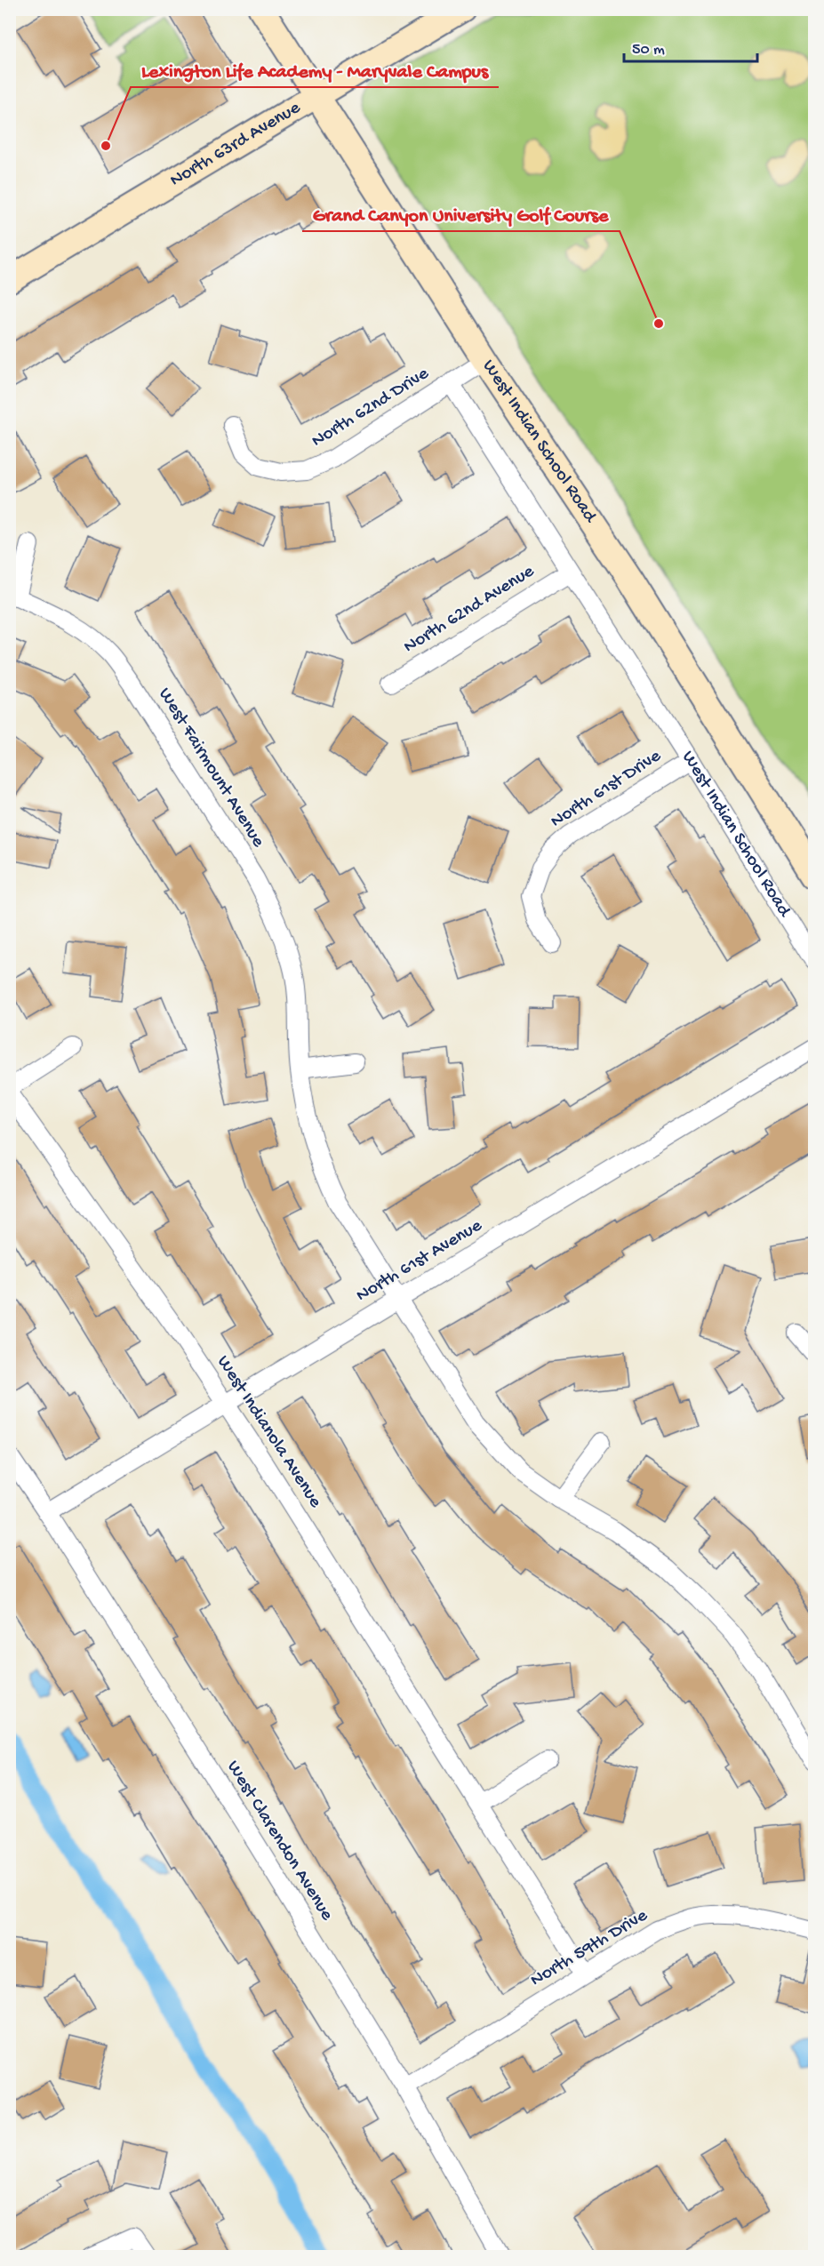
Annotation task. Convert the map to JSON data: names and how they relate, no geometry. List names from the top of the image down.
{
  "streets": {
    "main road": ["North 63rd Avenue", "West Indian School Road"],
    "street": [
      "North 62nd Drive",
      "North 62nd Avenue",
      "West Fairmount Avenue",
      "North 61st Drive",
      "North 61st Avenue",
      "West Indianola Avenue",
      "West Clarendon Avenue",
      "North 59th Drive"
    ]
  },
  "crossings": [
    ["North 63rd Avenue", "West Indian School Road"],
    ["North 62nd Drive", "West Indian School Road"],
    ["West Indian School Road", "North 62nd Avenue"],
    ["West Indian School Road", "North 61st Drive"],
    ["West Fairmount Avenue", "North 61st Avenue"],
    ["North 61st Avenue", "West Indianola Avenue"],
    ["North 61st Avenue", "West Clarendon Avenue"],
    ["West Indianola Avenue", "North 59th Drive"],
    ["West Clarendon Avenue", "North 59th Drive"]
  ],
  "places": ["Lexington Life Academy - Maryvale Campus", "Grand Canyon University Golf Course"],
  "scale_bar": "50 m"
}
